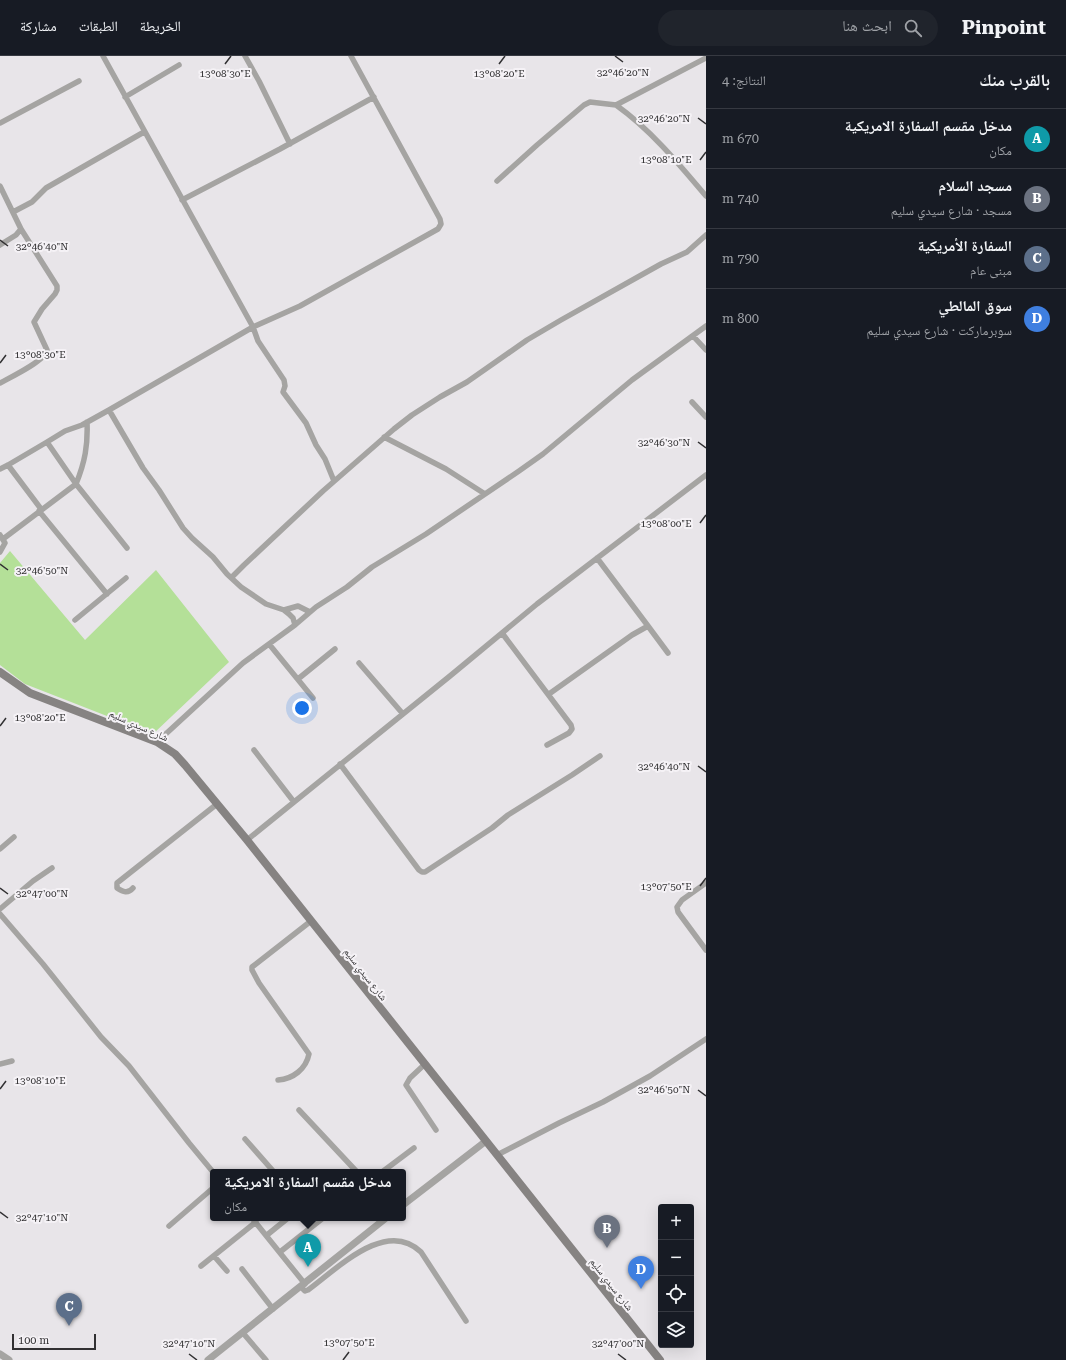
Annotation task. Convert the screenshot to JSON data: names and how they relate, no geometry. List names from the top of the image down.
{
  "streets": {
    "main road": ["شارع سيدي سليم"]
  },
  "scale_bar": "100 m",
  "page": {
    "header": "Pinpoint",
    "search": "ابحث هنا",
    "nav": ["الخريطة", "الطبقات", "مشاركة"],
    "heading": ["بالقرب منك", "النتائج: 4"],
    "list": [
      {
        "mark": "A",
        "name": "مدخل مقسم السفارة الامريكية",
        "note": "مكان",
        "value": "670 m"
      },
      {
        "mark": "B",
        "name": "مسجد السلام",
        "note": "مسجد · شارع سيدي سليم",
        "value": "740 m"
      },
      {
        "mark": "C",
        "name": "السفارة الأمريكية",
        "note": "مبنى عام",
        "value": "790 m"
      },
      {
        "mark": "D",
        "name": "سوق المالطي",
        "note": "سوبرماركت · شارع سيدي سليم",
        "value": "800 m"
      }
    ],
    "popup": ["مدخل مقسم السفارة الامريكية", "مكان"],
    "map_buttons": ["+", "−"],
    "pins": [
      "B",
      "A",
      "D",
      "C"
    ],
    "scale": "100 m"
  },
  "coordinates": [
    "32°46'20\"N",
    "13°08'30\"E",
    "13°08'20\"E",
    "13°08'10\"E",
    "32°46'40\"N",
    "32°46'30\"N",
    "13°08'00\"E",
    "32°46'50\"N",
    "13°07'50\"E",
    "32°47'00\"N",
    "32°47'10\"N"
  ]
}
